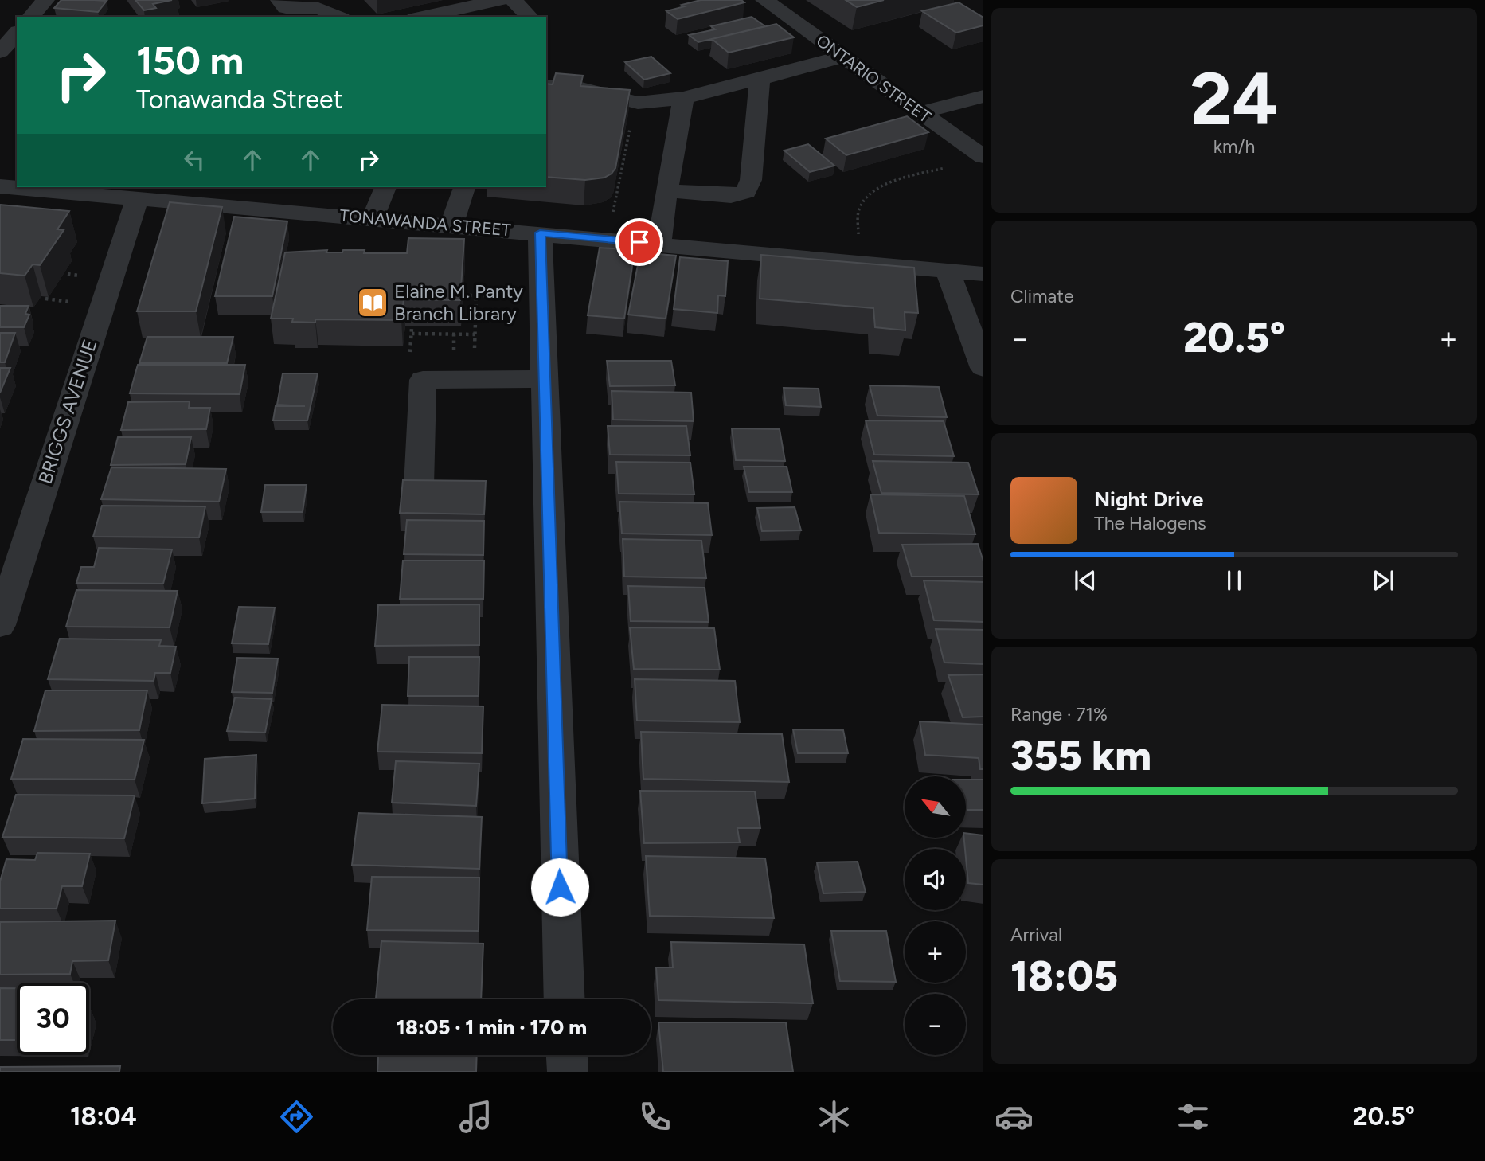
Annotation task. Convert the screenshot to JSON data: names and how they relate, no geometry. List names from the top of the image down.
{
  "streets": {
    "street": ["ONTARIO STREET", "TONAWANDA STREET", "BRIGGS AVENUE"]
  },
  "crossings": [
    ["TONAWANDA STREET", "BRIGGS AVENUE"]
  ],
  "places": {
    "library": ["Elaine M. Panty Branch Library"]
  },
  "north": "top left",
  "page": {
    "tile": [
      ["24", "km/h"],
      "Climate",
      ["Range · 71%", "355 km"],
      ["Arrival", "18:05"]
    ],
    "turn": ["150 m", "Tonawanda Street"],
    "heat": ["−", "20.5°", "+"],
    "song": ["Night Drive", "The Halogens"],
    "map_buttons": ["+", "−"],
    "limit": "30",
    "trip": "18:05 · 1 min · 170 m",
    "tabs": ["18:04", "20.5°"]
  }
}
